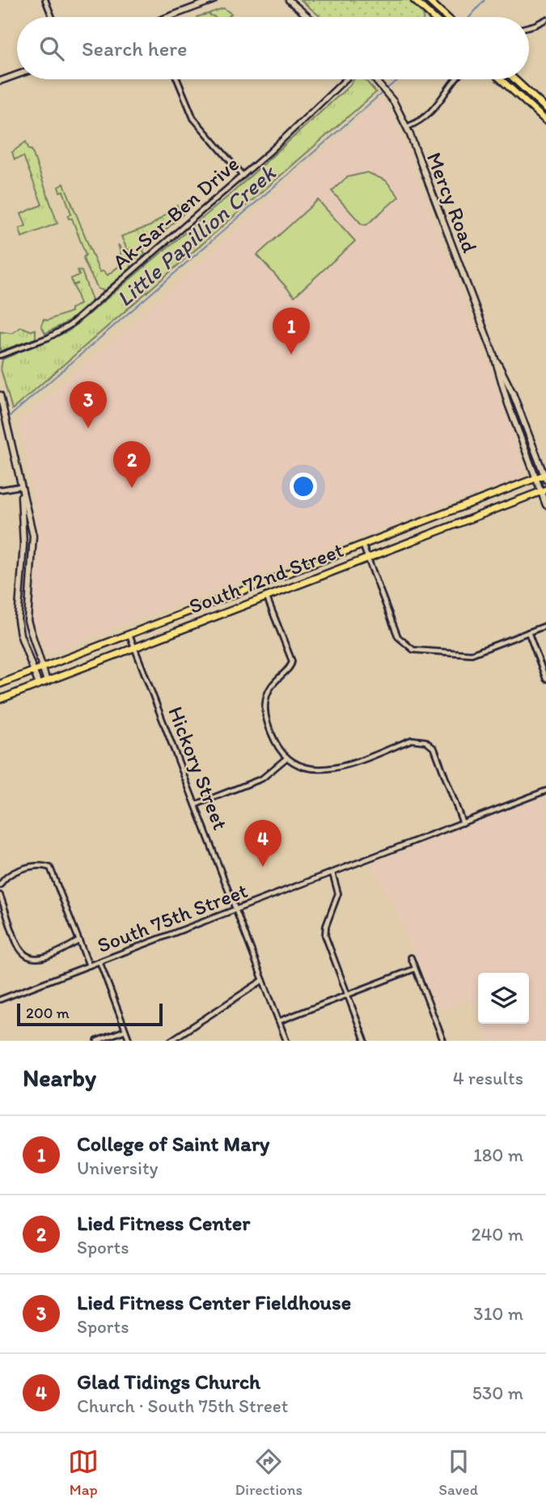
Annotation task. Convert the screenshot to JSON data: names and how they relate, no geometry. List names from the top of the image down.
{
  "streets": {
    "main road": ["Mercy Road", "South 72nd Street"],
    "street": ["Ak-Sar-Ben Drive", "Hickory Street", "South 75th Street"]
  },
  "crossings": [
    ["Mercy Road", "South 72nd Street"],
    ["South 72nd Street", "Hickory Street"],
    ["Hickory Street", "South 75th Street"]
  ],
  "water": ["Little Papillion Creek"],
  "scale_bar": "200 m",
  "page": {
    "search": "Search here",
    "pins": [
      "1",
      "3",
      "2",
      "4"
    ],
    "scale": "200 m",
    "heading": ["Nearby", "4 results"],
    "list": [
      {
        "mark": "1",
        "name": "College of Saint Mary",
        "note": "University",
        "value": "180 m"
      },
      {
        "mark": "2",
        "name": "Lied Fitness Center",
        "note": "Sports",
        "value": "240 m"
      },
      {
        "mark": "3",
        "name": "Lied Fitness Center Fieldhouse",
        "note": "Sports",
        "value": "310 m"
      },
      {
        "mark": "4",
        "name": "Glad Tidings Church",
        "note": "Church · South 75th Street",
        "value": "530 m"
      }
    ],
    "nav": ["Map", "Directions", "Saved"]
  }
}
